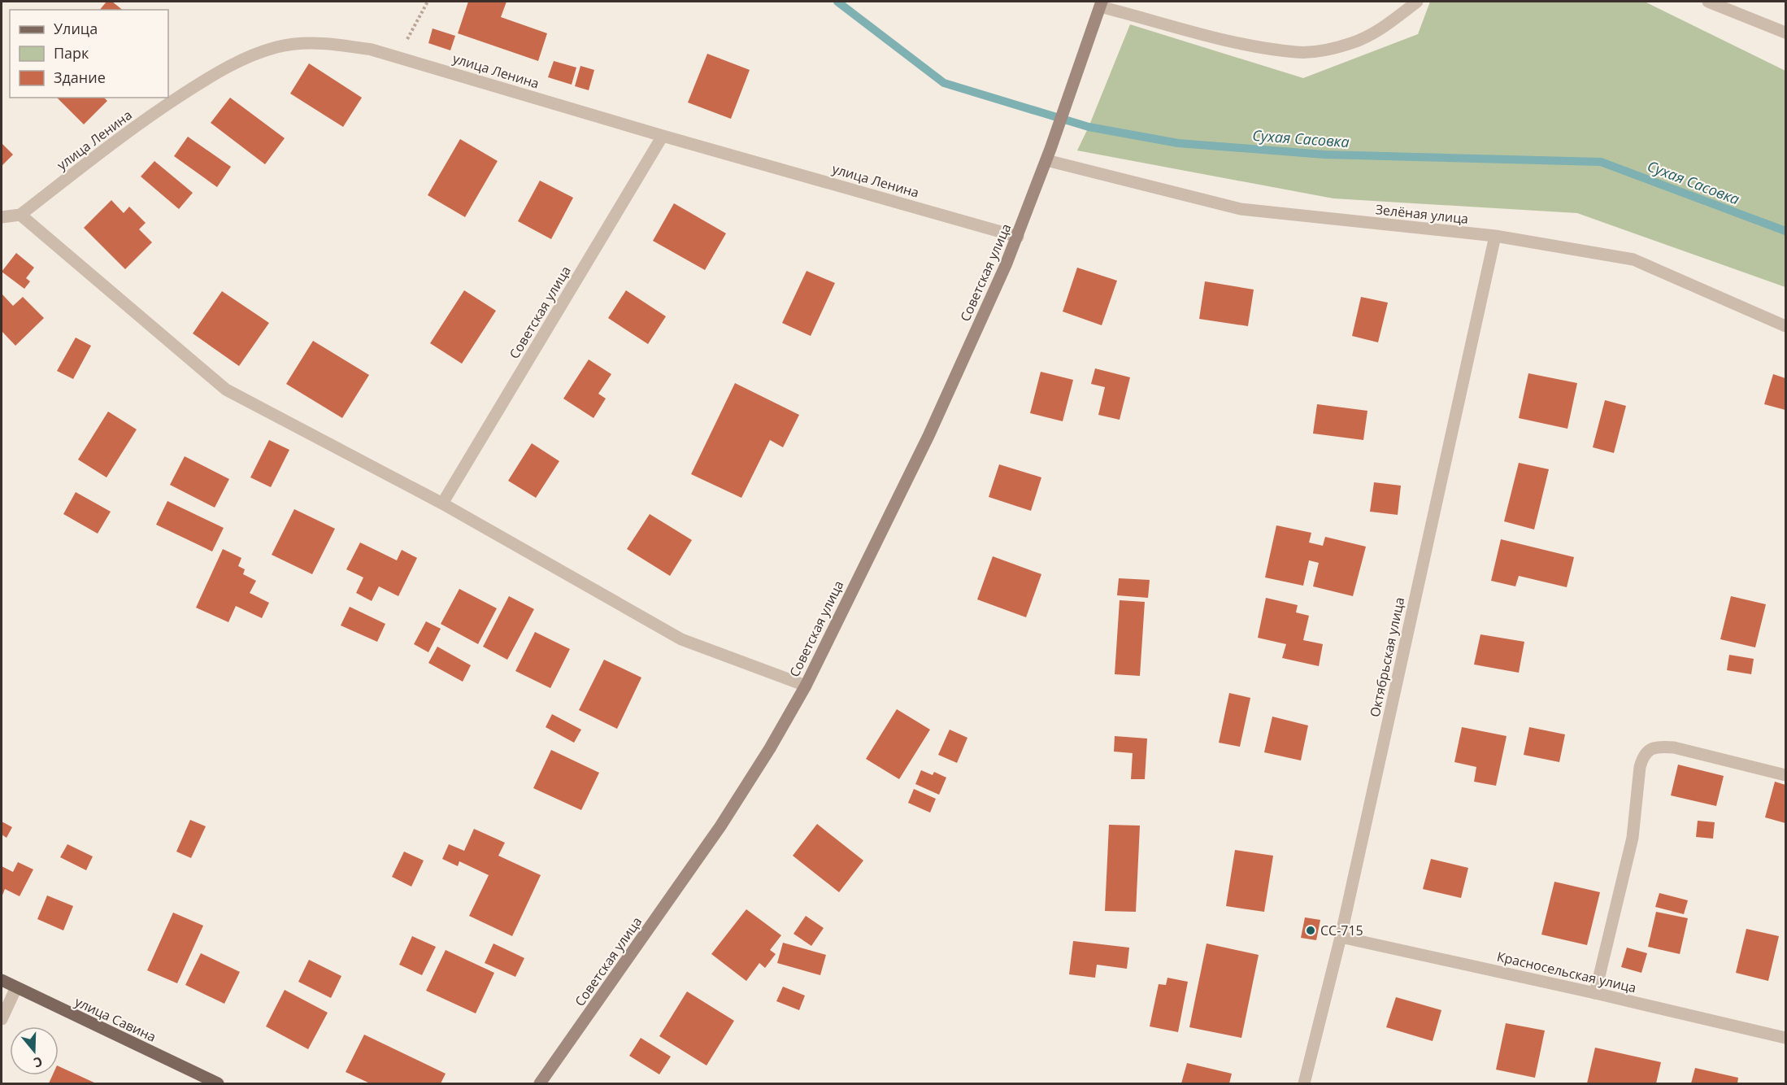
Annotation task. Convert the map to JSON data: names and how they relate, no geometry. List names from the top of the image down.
{
  "streets": {
    "main road": ["улица Савина"],
    "street": [
      "улица Ленина",
      "Зелёная улица",
      "Советская улица",
      "Октябрьская улица",
      "Красносельская улица"
    ]
  },
  "crossings": [
    ["улица Ленина", "Советская улица"],
    ["Зелёная улица", "Советская улица"],
    ["Зелёная улица", "Октябрьская улица"],
    ["Октябрьская улица", "Красносельская улица"]
  ],
  "water": ["Сухая Сасовка"],
  "places": ["СС-715"],
  "legend": ["Улица", "Парк", "Здание"],
  "north": "bottom"
}
